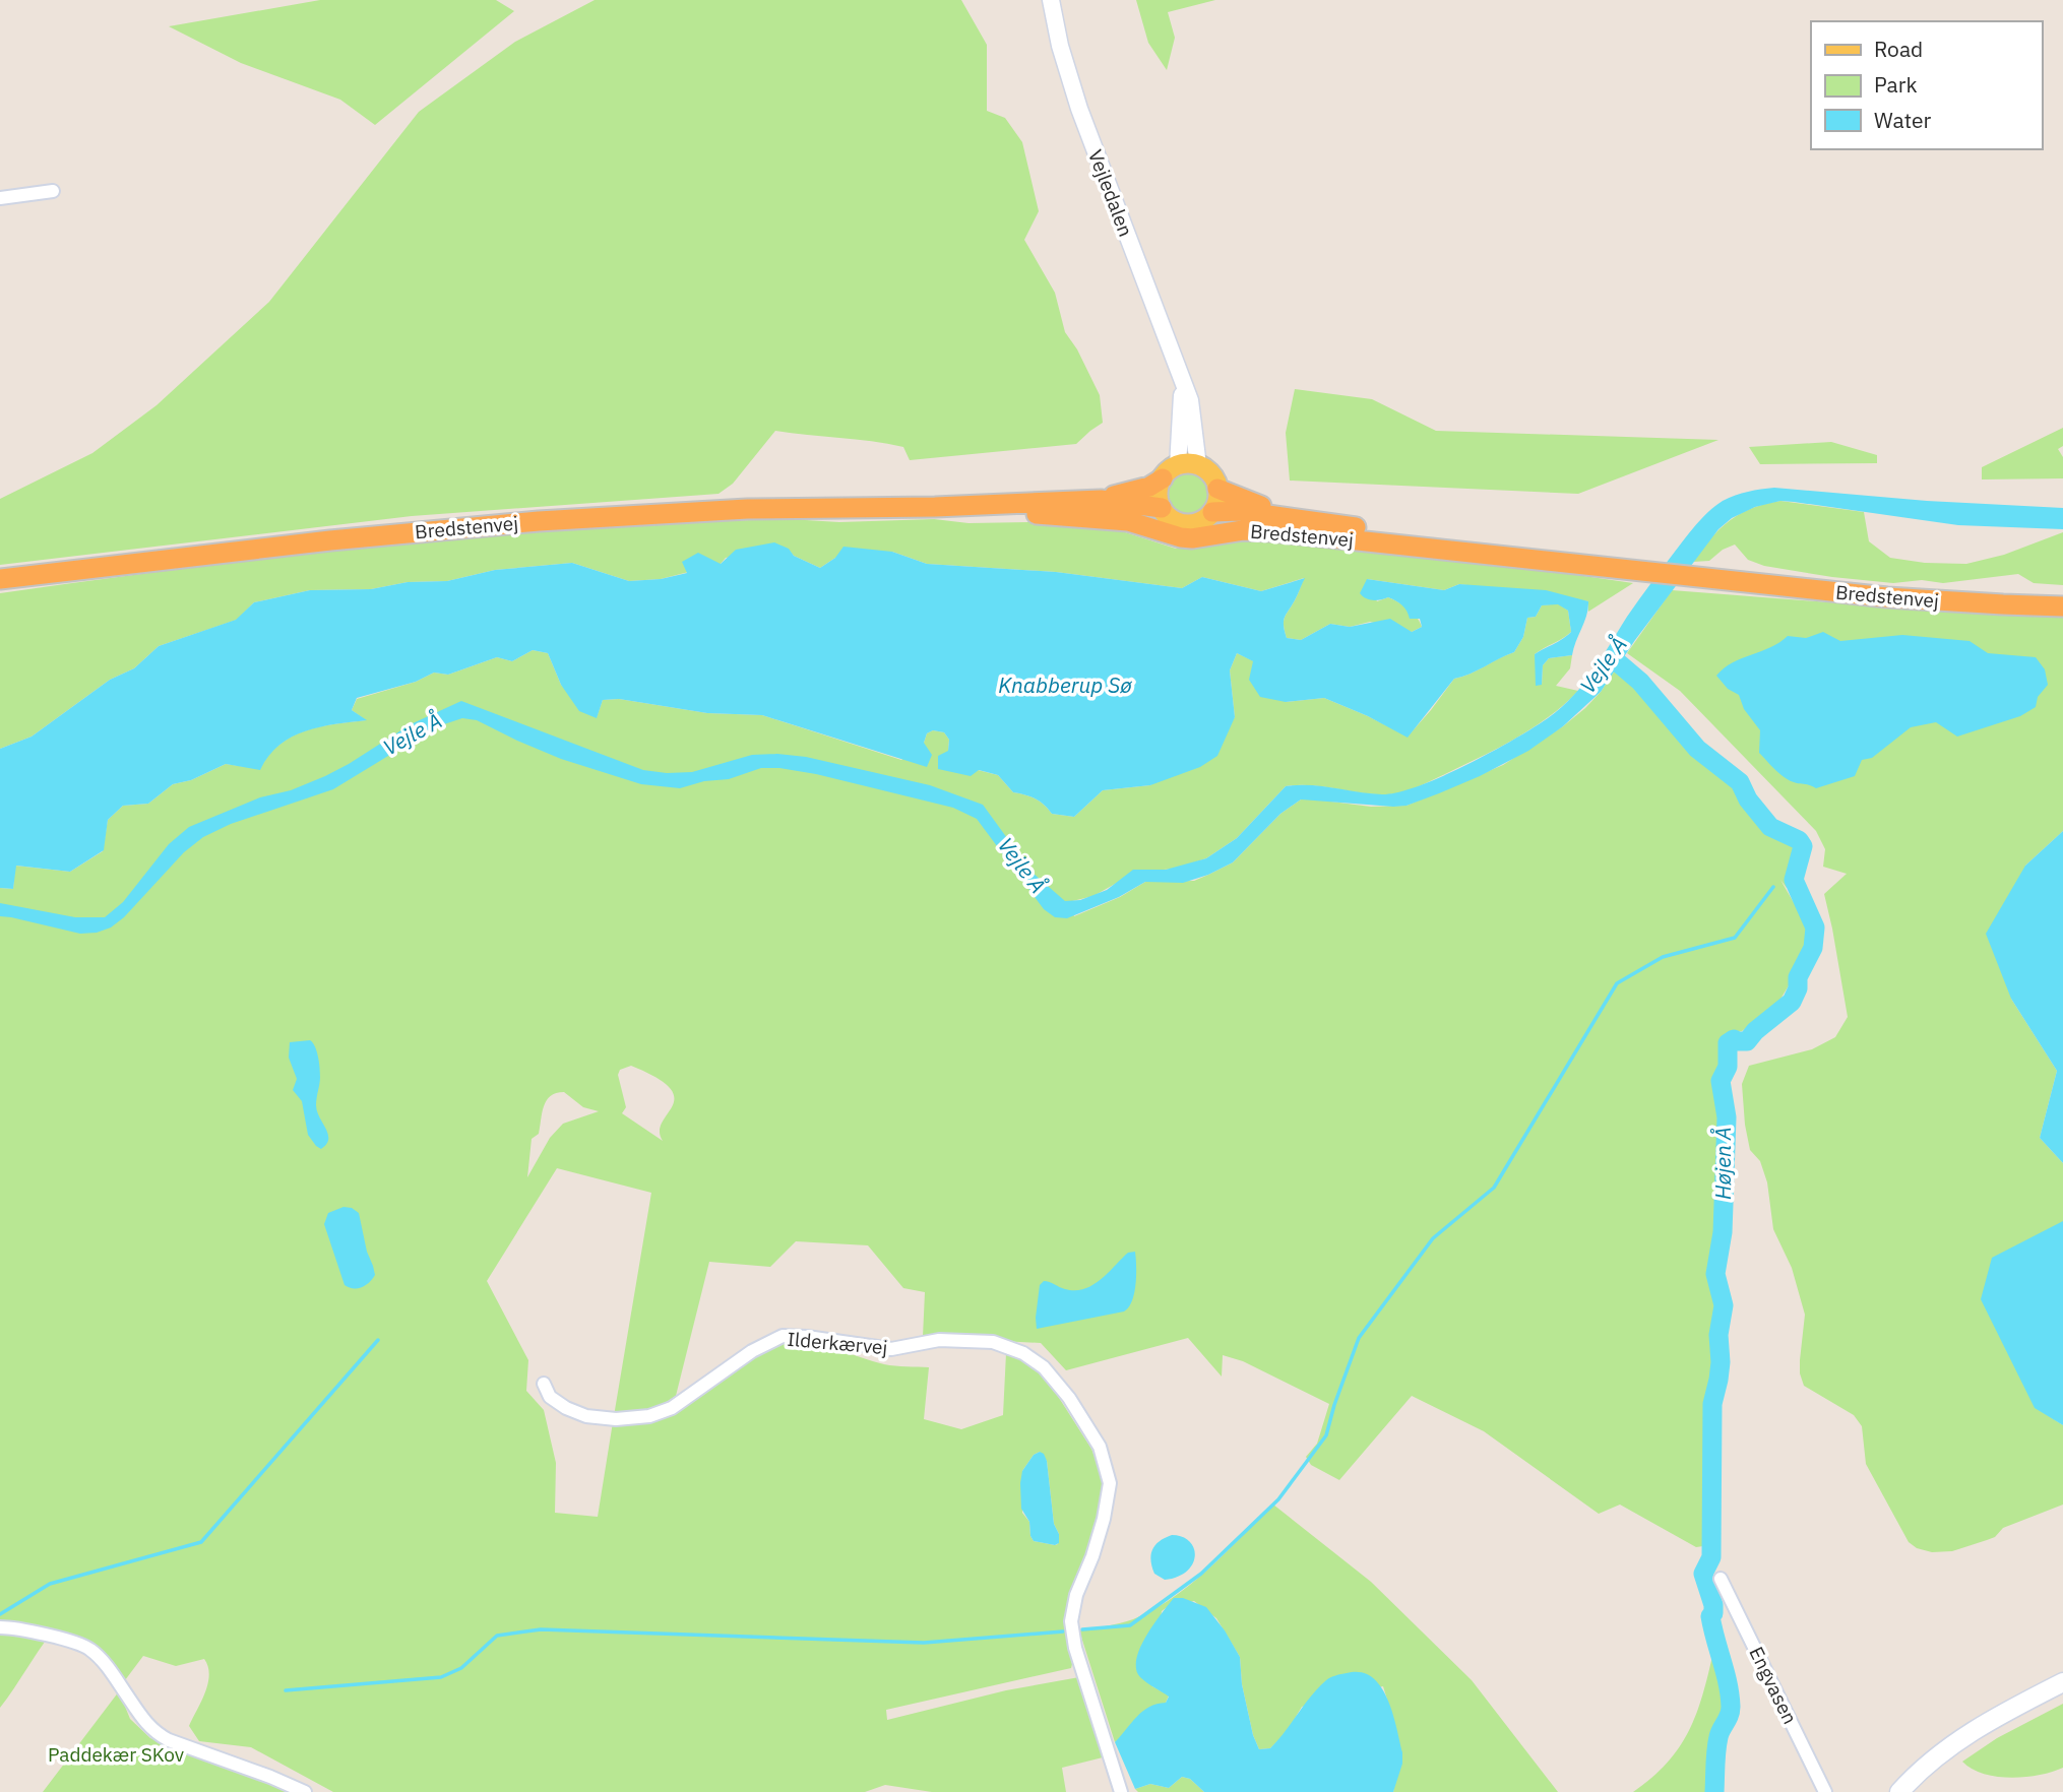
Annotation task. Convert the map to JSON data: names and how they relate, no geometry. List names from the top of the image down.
{
  "streets": {
    "highway": ["Bredstenvej"],
    "street": ["Vejledalen", "Ilderkærvej", "Engvasen"]
  },
  "crossings": [
    ["Vejledalen", "Bredstenvej"]
  ],
  "water": ["Vejle Å", "Knabberup Sø", "Højen Å"],
  "parks": ["Paddekær SKov"],
  "legend": ["Road", "Park", "Water"]
}
